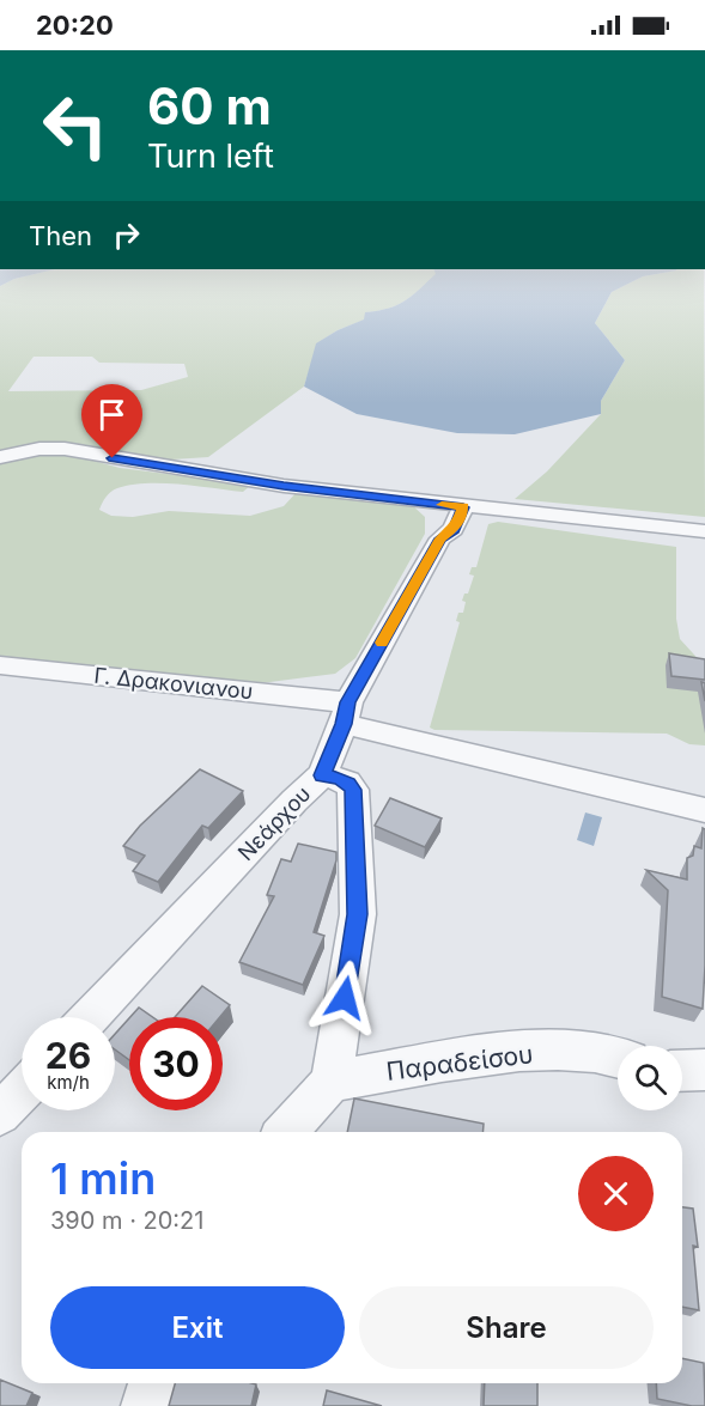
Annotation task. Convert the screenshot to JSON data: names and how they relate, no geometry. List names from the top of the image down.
{
  "streets": {
    "street": ["Γ. Δρακονιανου", "Νεάρχου", "Παραδείσου"]
  },
  "crossings": [
    ["Γ. Δρακονιανου", "Νεάρχου"]
  ],
  "page": {
    "status": "20:20",
    "turn": ["60 m", "Turn left"],
    "then": "Then",
    "speed": "26 km/h",
    "limit": "30",
    "heading": ["1 min", "390 m · 20:21"],
    "buttons": ["Exit", "Share"]
  }
}
